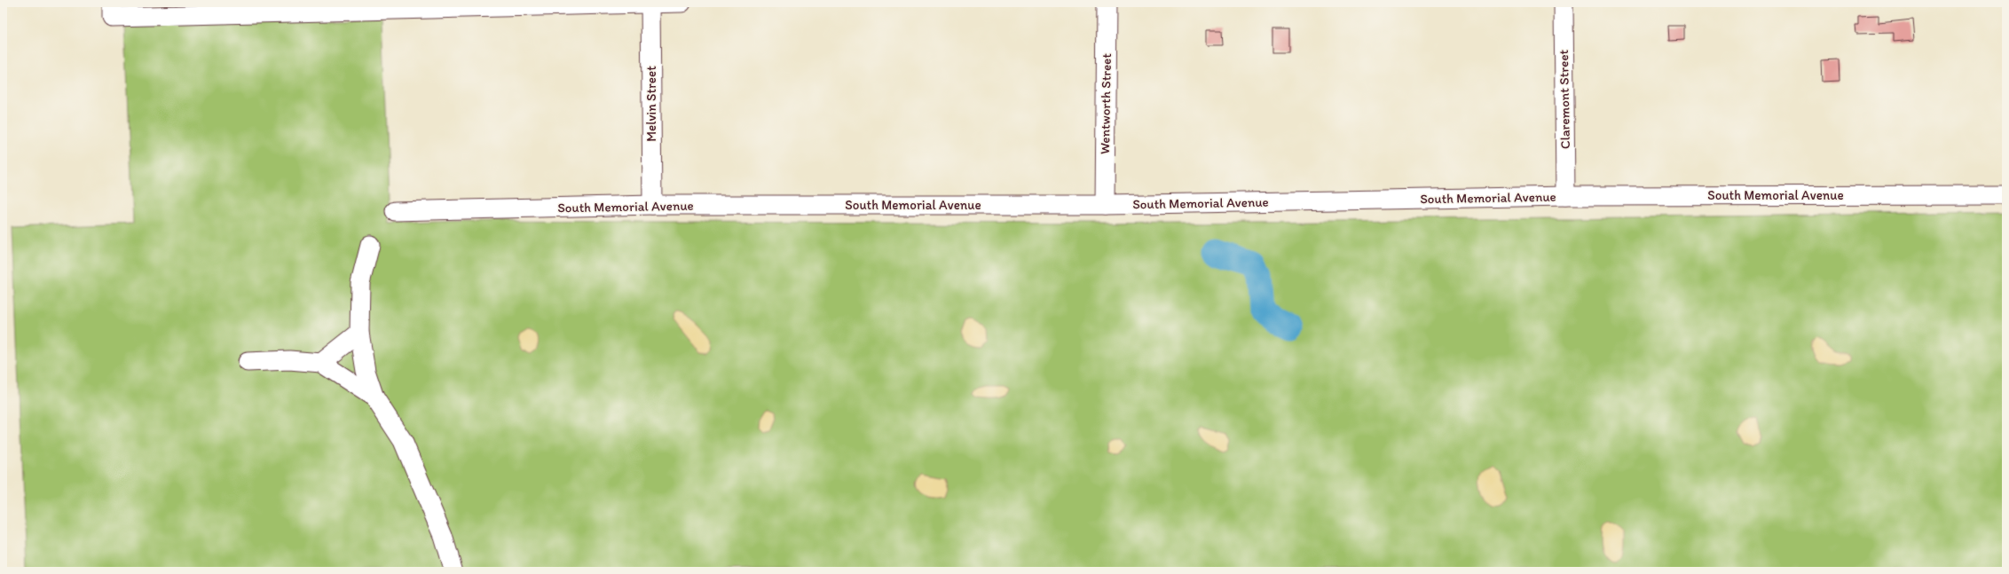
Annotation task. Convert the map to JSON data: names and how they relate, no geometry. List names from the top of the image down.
{
  "streets": {
    "street": [
      "Claremont Street",
      "Melvin Street",
      "Wentworth Street",
      "South Memorial Avenue"
    ]
  },
  "crossings": [
    ["Claremont Street", "South Memorial Avenue"],
    ["Melvin Street", "South Memorial Avenue"],
    ["Wentworth Street", "South Memorial Avenue"]
  ]
}
